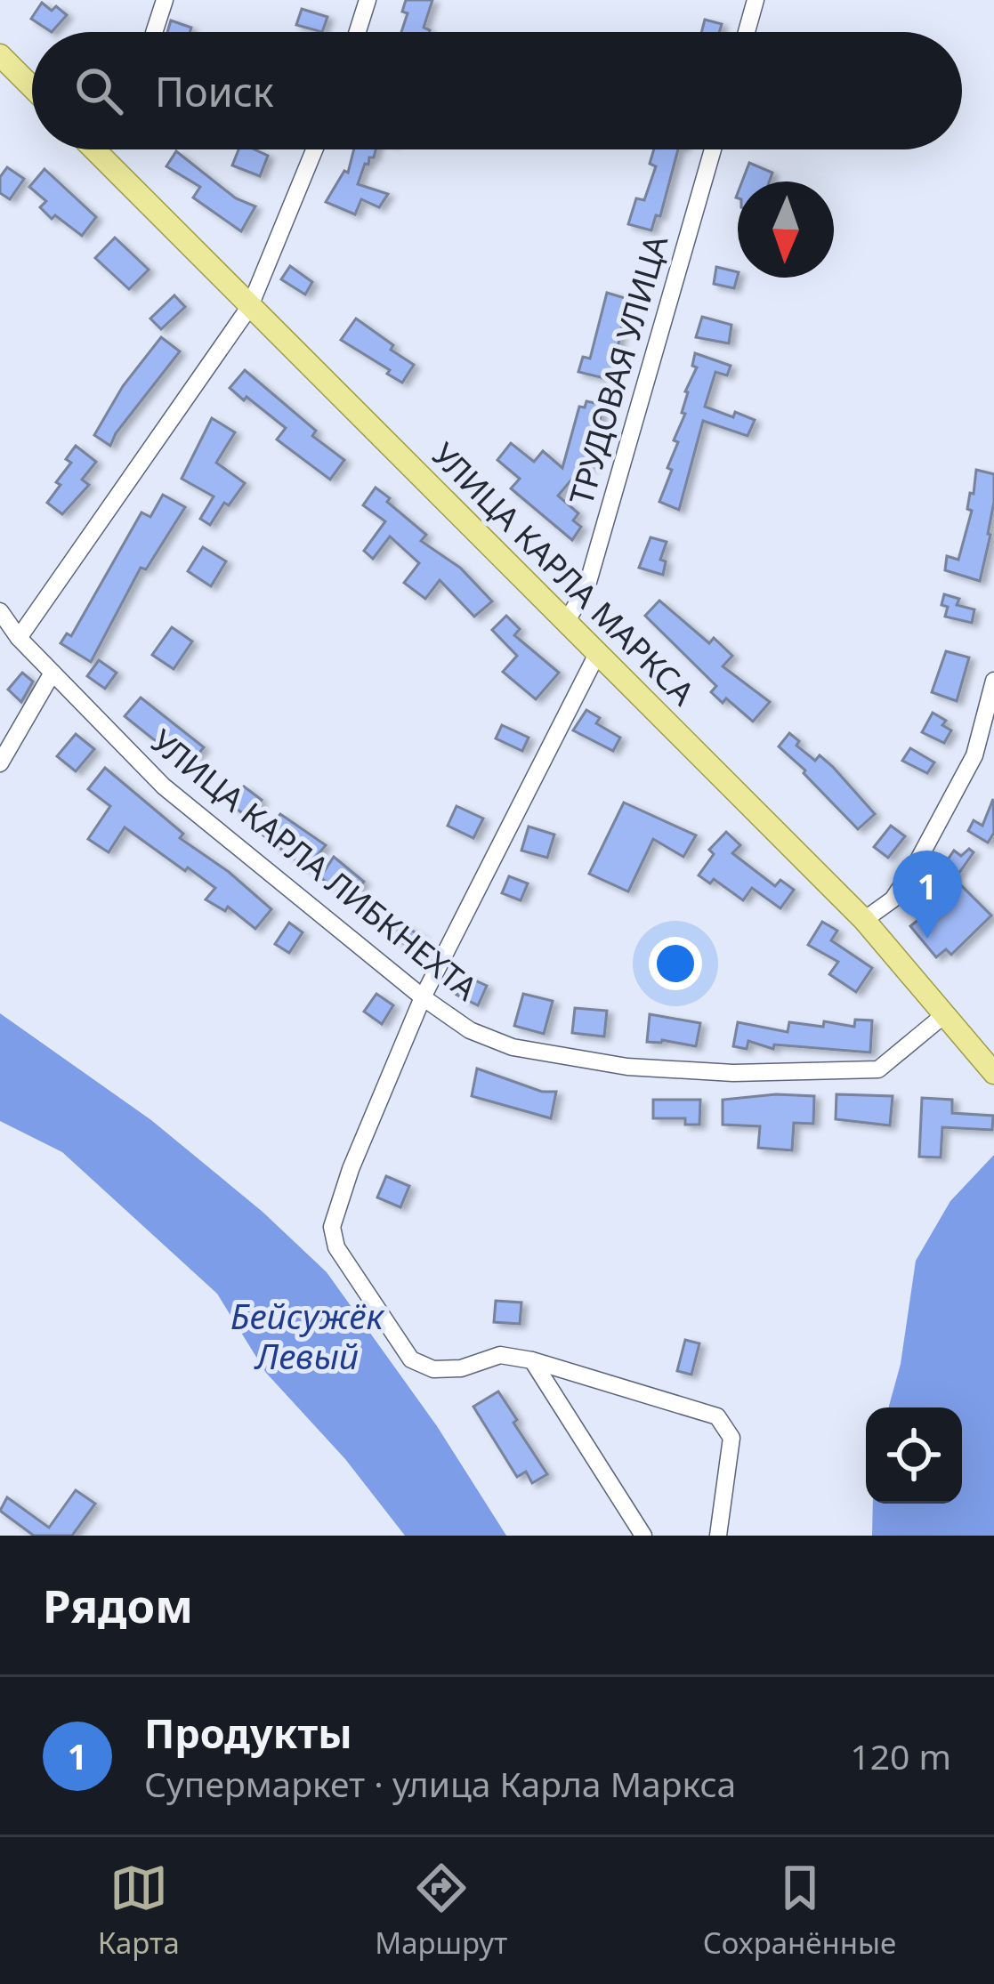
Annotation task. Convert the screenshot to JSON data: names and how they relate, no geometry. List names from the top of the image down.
{
  "streets": {
    "main road": ["УЛИЦА КАРЛА МАРКСА"],
    "street": ["ТРУДОВАЯ УЛИЦА", "УЛИЦА КАРЛА ЛИБКНЕХТА"]
  },
  "crossings": [
    ["ТРУДОВАЯ УЛИЦА", "УЛИЦА КАРЛА МАРКСА"],
    ["УЛИЦА КАРЛА МАРКСА", "УЛИЦА КАРЛА ЛИБКНЕХТА"]
  ],
  "water": ["Бейсужёк Левый"],
  "north": "bottom",
  "page": {
    "search": "Поиск",
    "pins": "1",
    "heading": "Рядом",
    "list": [
      {
        "mark": "1",
        "name": "Продукты",
        "note": "Супермаркет · улица Карла Маркса",
        "value": "120 m"
      }
    ],
    "nav": ["Карта", "Маршрут", "Сохранённые"]
  }
}
